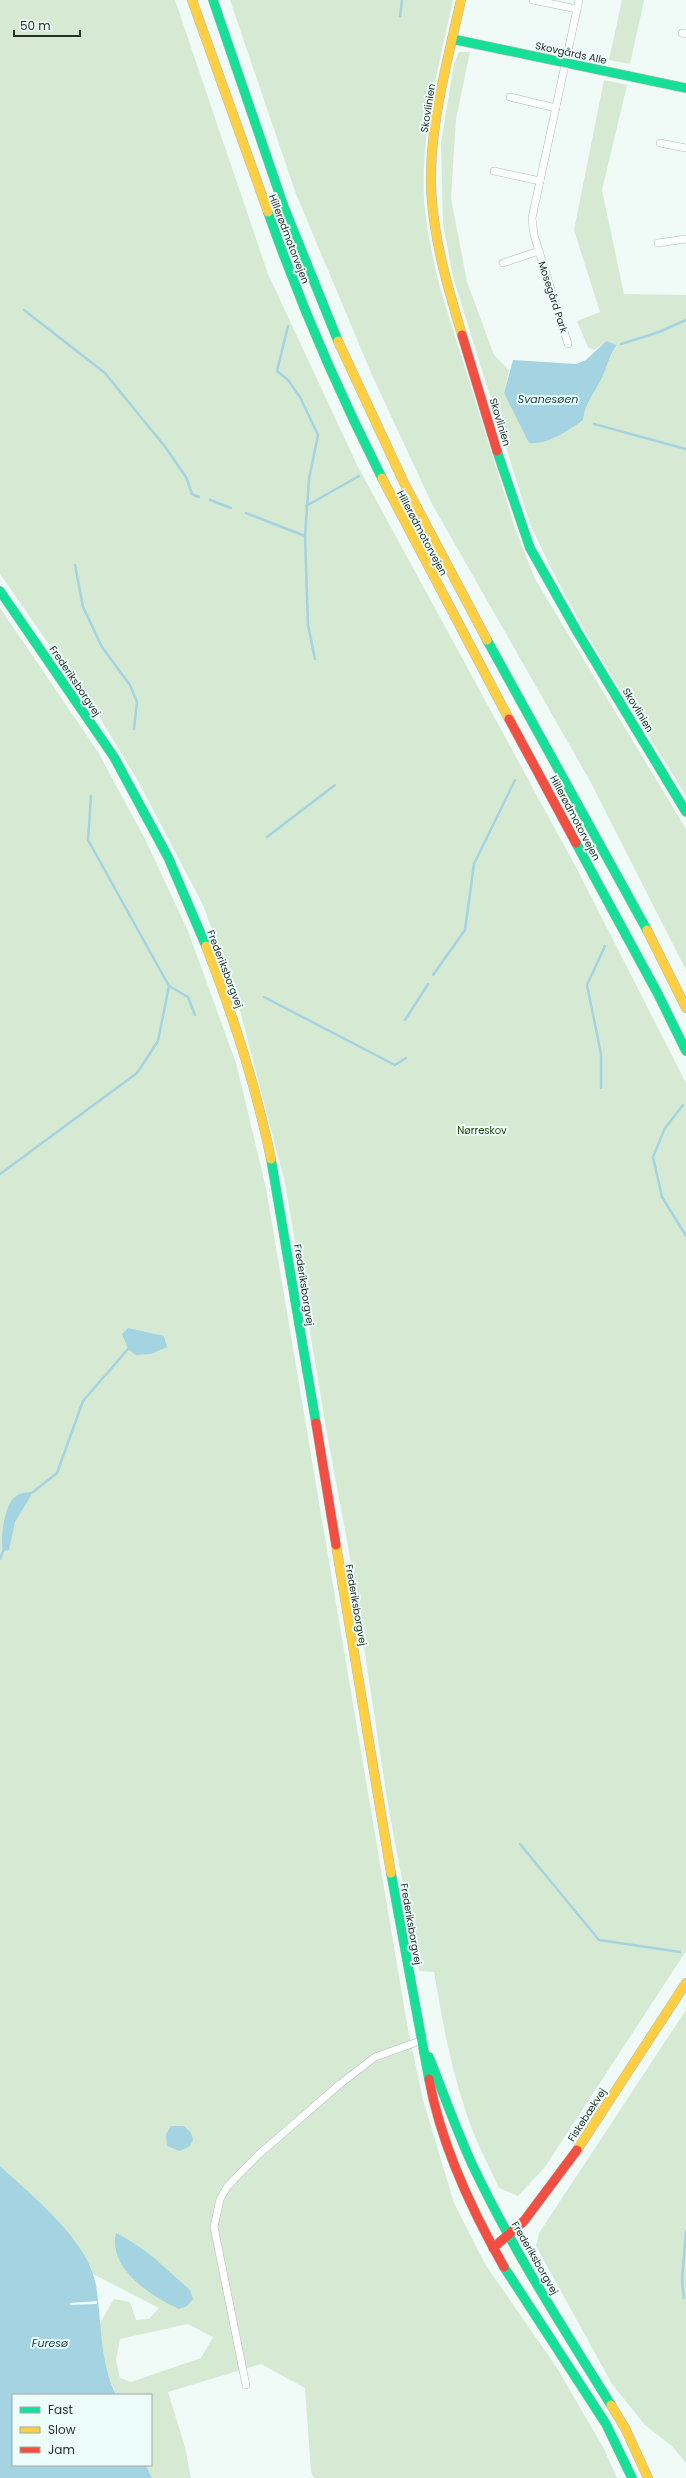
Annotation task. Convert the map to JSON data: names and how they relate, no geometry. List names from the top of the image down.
{
  "streets": {
    "main road": [
      "Skovgårds Alle",
      "Skovlinien",
      "Hillerødmotorvejen",
      "Frederiksborgvej",
      "Fiskebækvej"
    ],
    "street": ["Mosegård Park"]
  },
  "crossings": [
    ["Skovgårds Alle", "Skovlinien"],
    ["Skovgårds Alle", "Mosegård Park"],
    ["Frederiksborgvej", "Fiskebækvej"]
  ],
  "water": ["Svanesøen", "Furesø"],
  "parks": ["Nørreskov"],
  "legend": ["Fast", "Slow", "Jam"],
  "scale_bar": "50 m"
}
